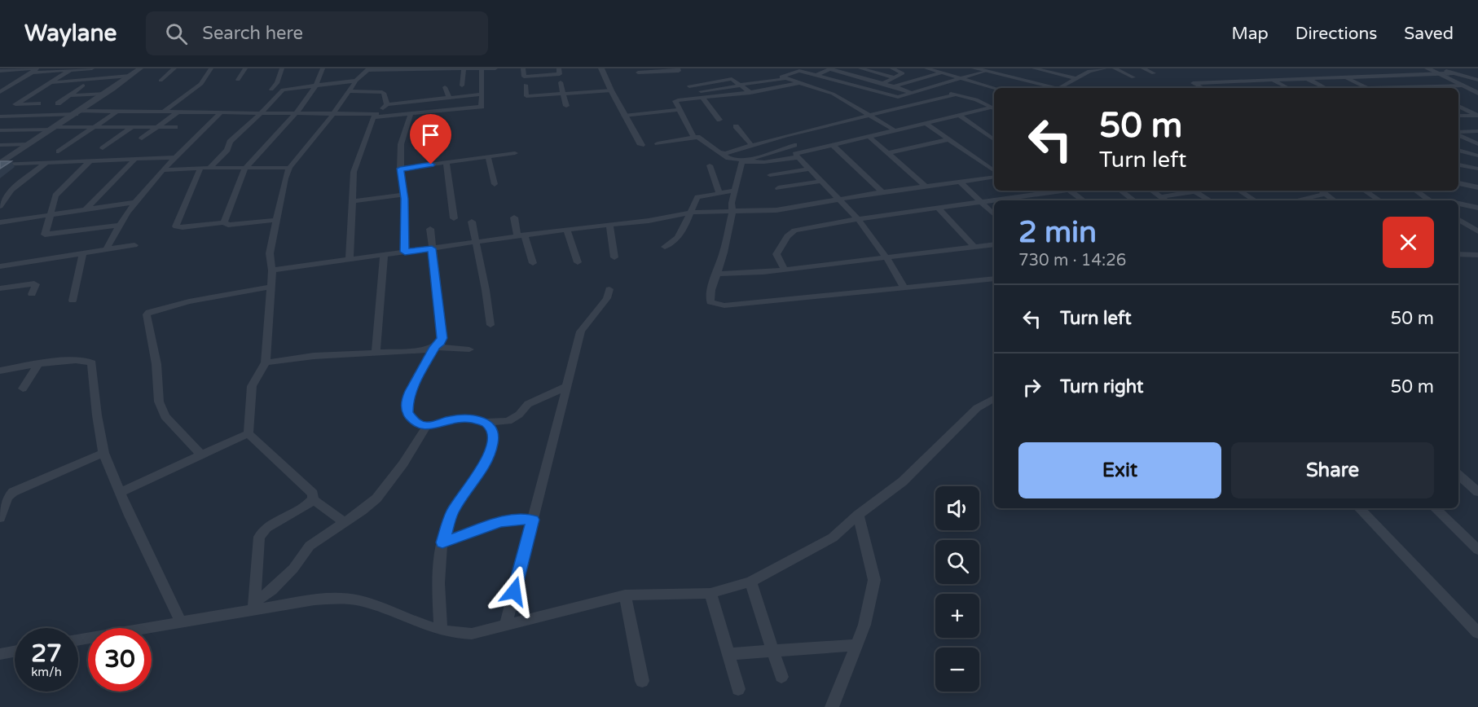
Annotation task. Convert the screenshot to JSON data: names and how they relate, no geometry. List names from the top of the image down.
{
  "page": {
    "header": "Waylane",
    "search": "Search here",
    "nav": ["Map", "Directions", "Saved"],
    "turn": ["50 m", "Turn left"],
    "heading": ["2 min", "730 m · 14:26"],
    "list": [
      {
        "name": "Turn left",
        "value": "50 m"
      },
      {
        "name": "Turn right",
        "value": "50 m"
      }
    ],
    "buttons": ["Exit", "Share"],
    "map_buttons": ["+", "−"],
    "speed": "27 km/h",
    "limit": "30"
  }
}
